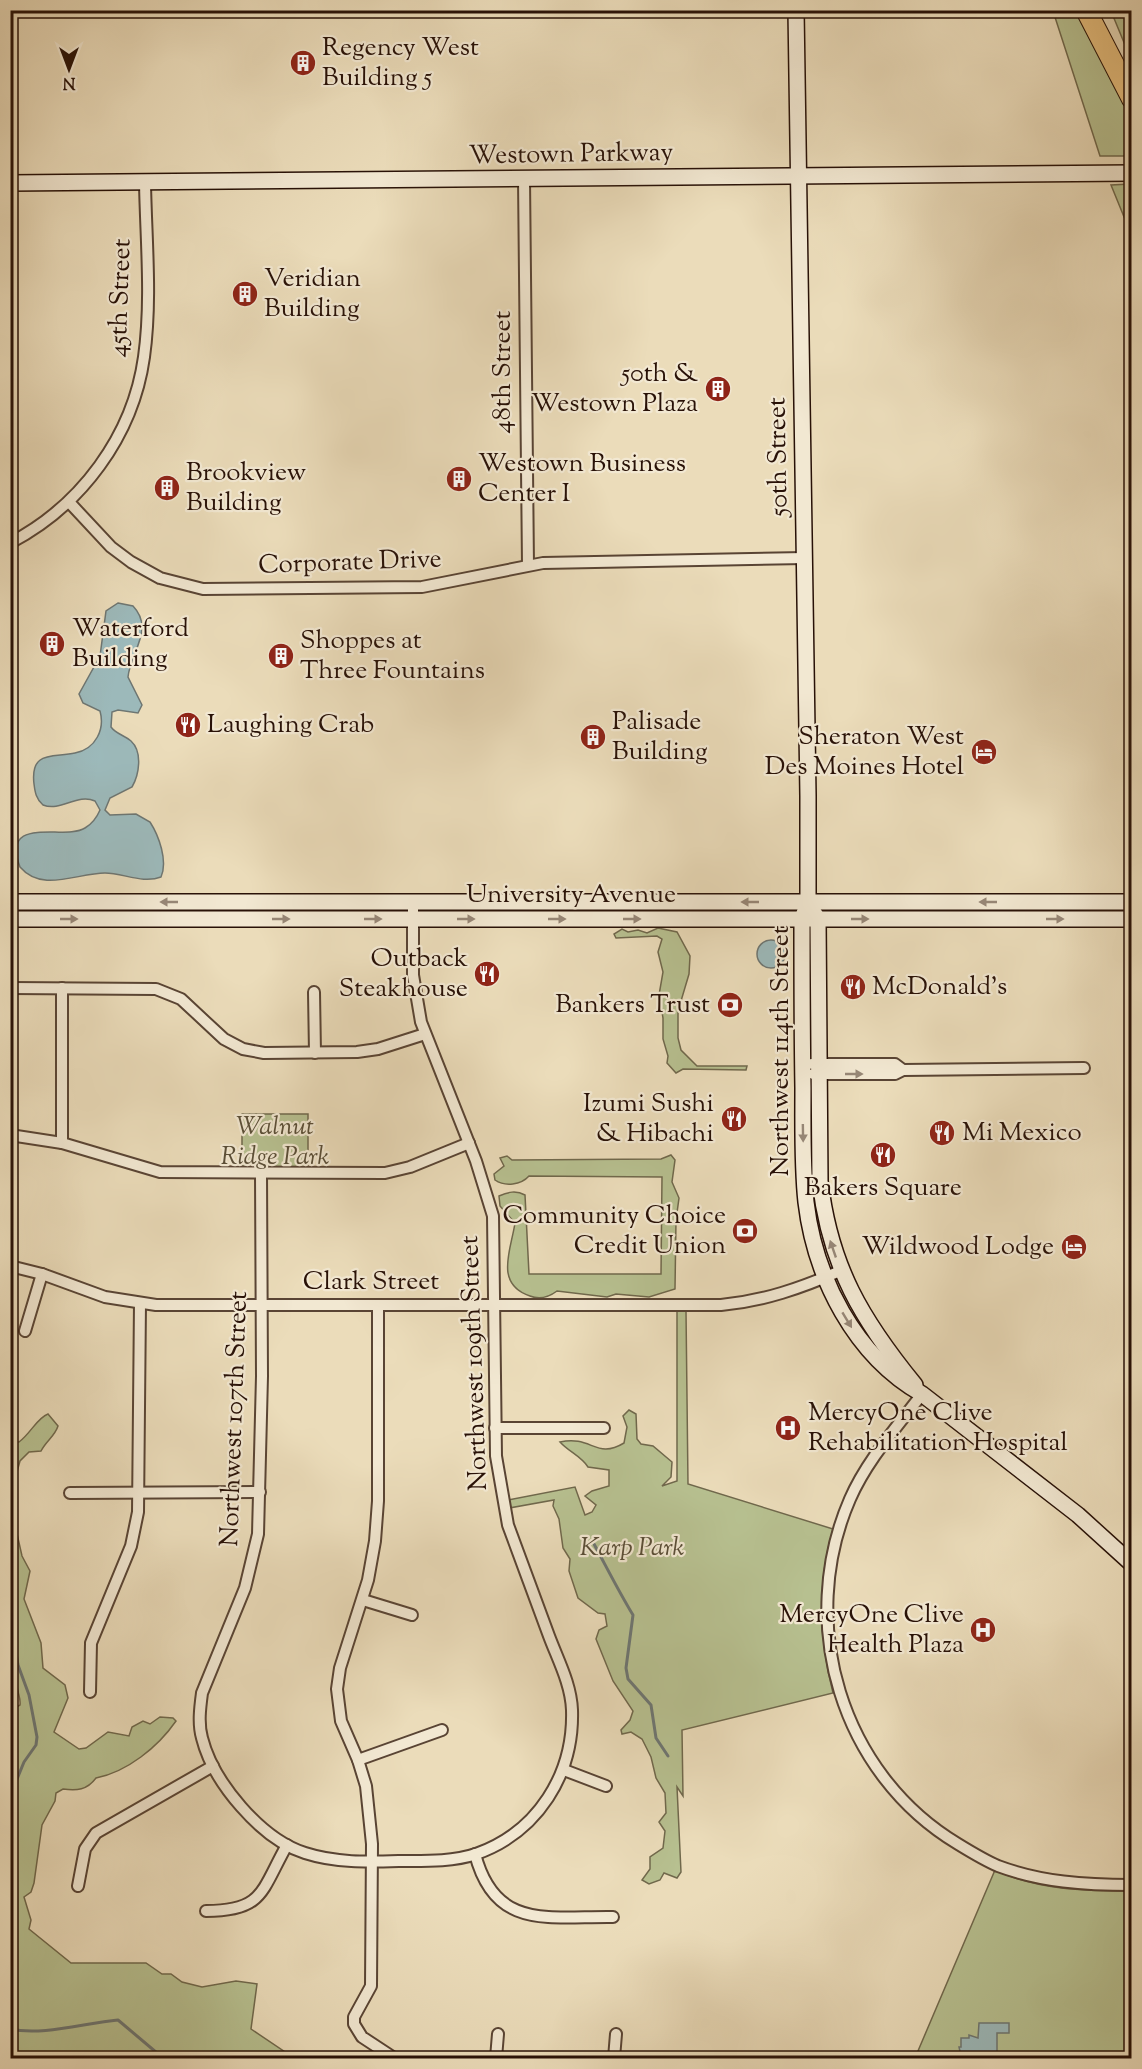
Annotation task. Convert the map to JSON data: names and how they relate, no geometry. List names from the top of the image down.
{
  "streets": {
    "main road": [
      "Westown Parkway",
      "50th Street",
      "University Avenue",
      "Northwest 114th Street"
    ],
    "street": [
      "45th Street",
      "48th Street",
      "Corporate Drive",
      "Clark Street",
      "Northwest 109th Street",
      "Northwest 107th Street"
    ]
  },
  "crossings": [
    ["Westown Parkway", "45th Street"],
    ["Westown Parkway", "48th Street"],
    ["Westown Parkway", "50th Street"],
    ["45th Street", "Corporate Drive"],
    ["48th Street", "Corporate Drive"],
    ["50th Street", "Corporate Drive"],
    ["50th Street", "University Avenue"],
    ["50th Street", "Northwest 114th Street"],
    ["University Avenue", "Northwest 114th Street"],
    ["University Avenue", "Northwest 109th Street"],
    ["Northwest 114th Street", "Clark Street"],
    ["Clark Street", "Northwest 109th Street"],
    ["Clark Street", "Northwest 107th Street"],
    ["Northwest 109th Street", "Northwest 107th Street"]
  ],
  "parks": ["Walnut Ridge Park", "Karp Park"],
  "places": {
    "building": [
      "Regency West Building 5",
      "Veridian Building",
      "50th & Westown Plaza",
      "Westown Business Center I",
      "Brookview Building",
      "Waterford Building",
      "Shoppes at Three Fountains",
      "Palisade Building"
    ],
    "restaurant": [
      "Laughing Crab",
      "Outback Steakhouse",
      "McDonald's",
      "Izumi Sushi & Hibachi",
      "Mi Mexico",
      "Bakers Square"
    ],
    "hotel": ["Sheraton West Des Moines Hotel", "Wildwood Lodge"],
    "bank": ["Bankers Trust", "Community Choice Credit Union"],
    "hospital": ["MercyOne Clive Rehabilitation Hospital", "MercyOne Clive Health Plaza"]
  },
  "north": "bottom"
}
